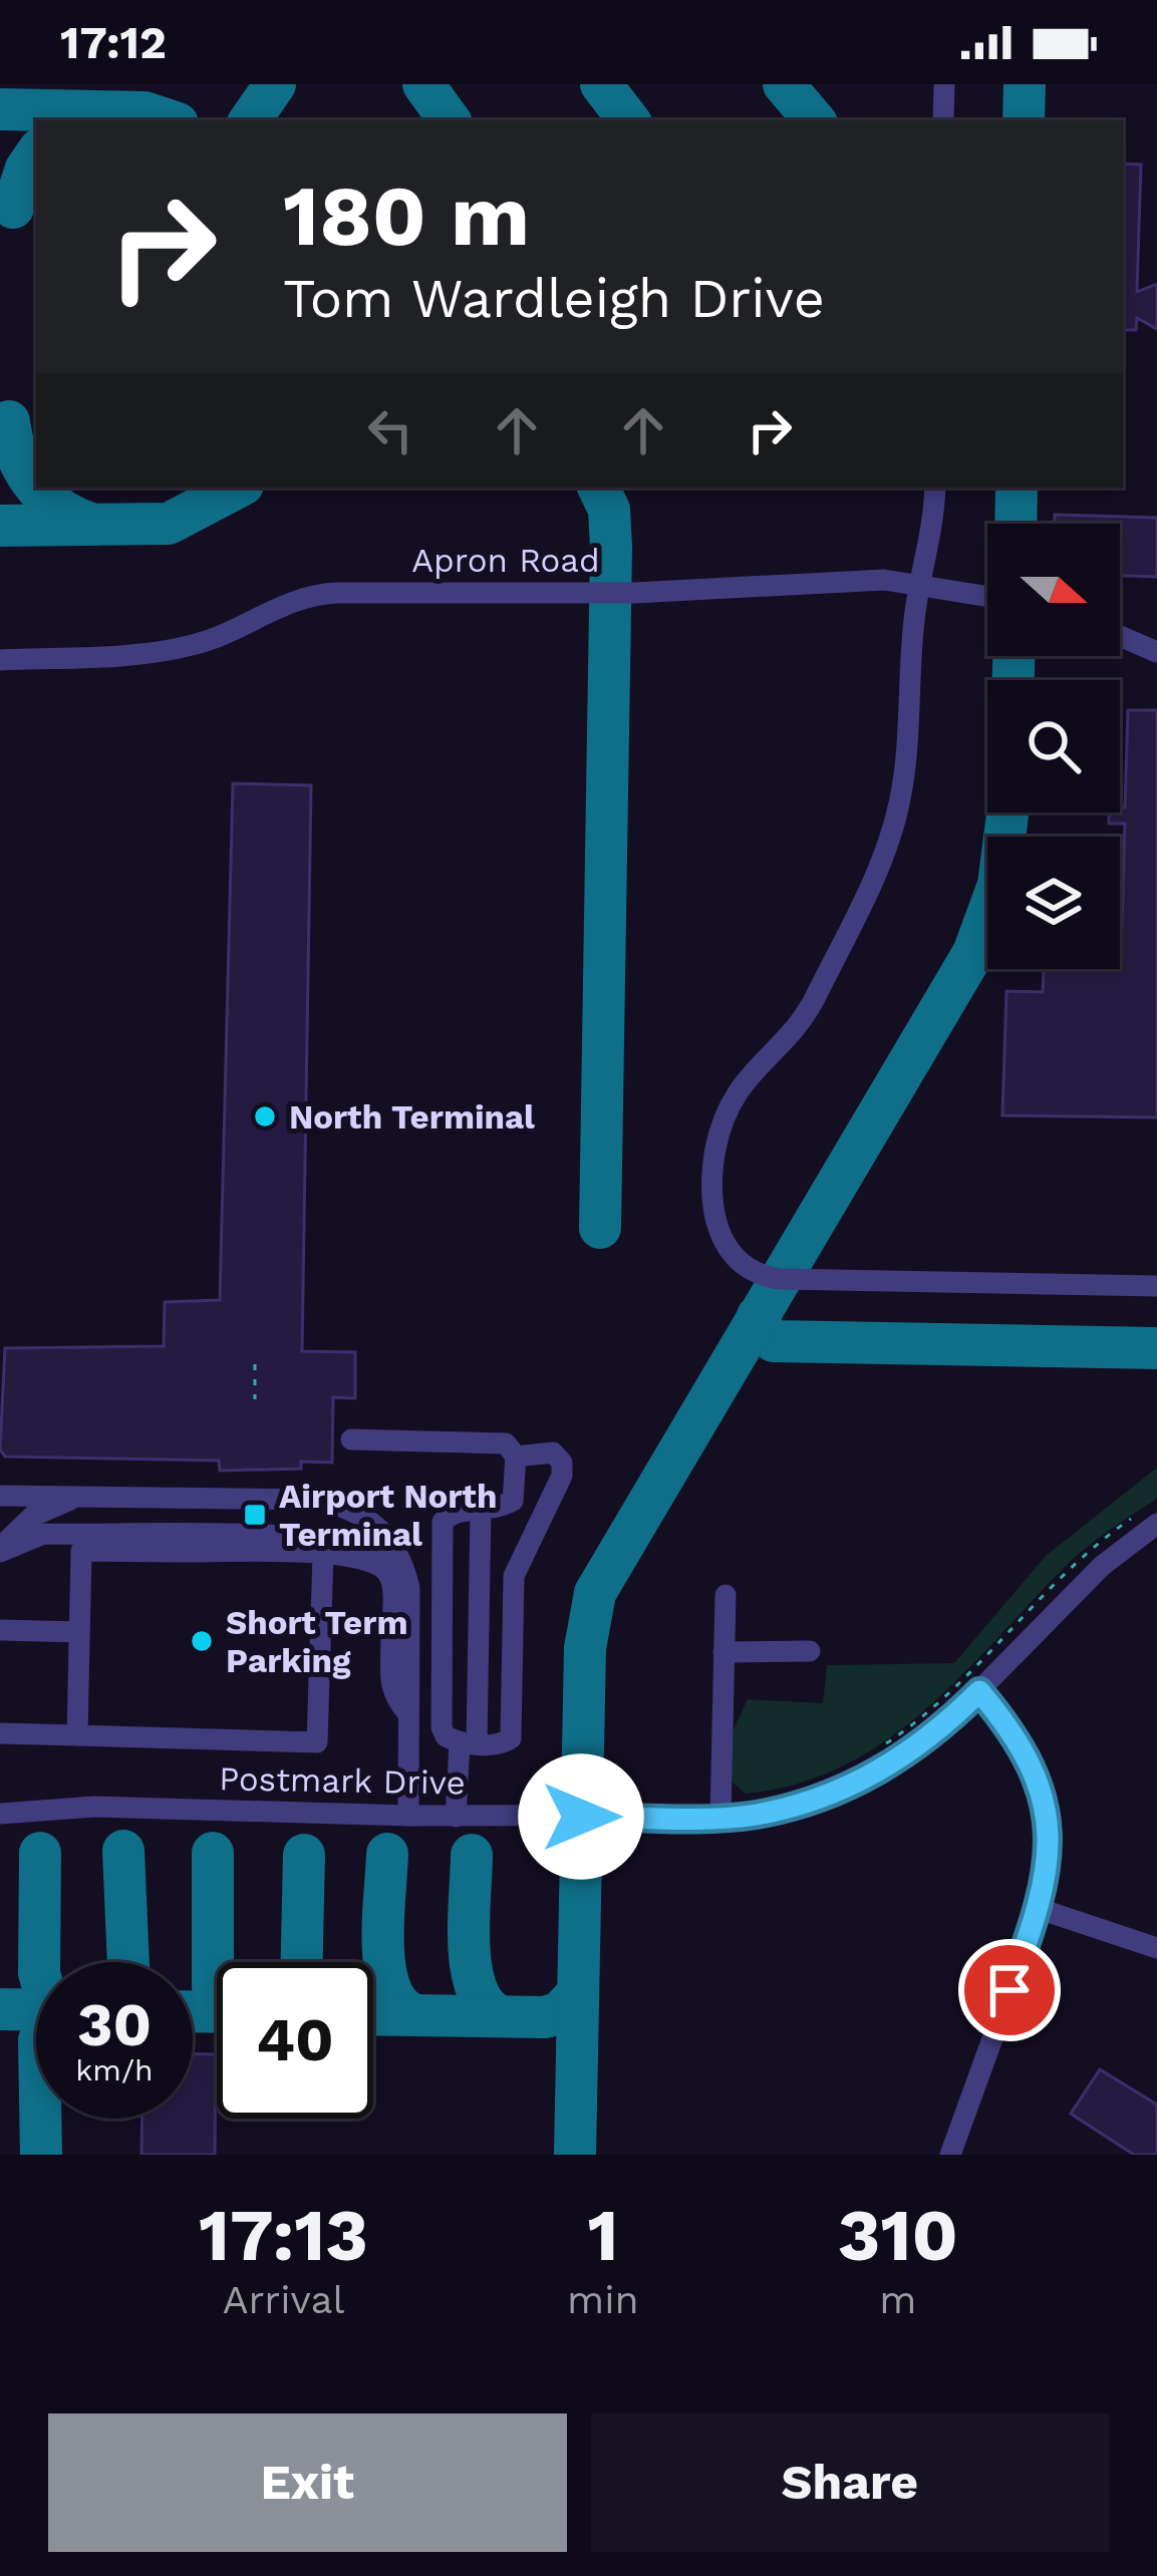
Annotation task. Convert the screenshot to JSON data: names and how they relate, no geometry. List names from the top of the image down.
{
  "streets": {
    "street": ["Apron Road", "Postmark Drive"]
  },
  "places": {
    "other": ["North Terminal", "Short Term Parking"],
    "transit": ["Airport North Terminal"]
  },
  "north": "right",
  "page": {
    "status": "17:12",
    "turn": ["180 m", "Tom Wardleigh Drive"],
    "speed": "30 km/h",
    "limit": "40",
    "eta": [
      "17:13",
      "Arrival",
      "1",
      "min",
      "310",
      "m"
    ],
    "buttons": ["Exit", "Share"]
  }
}
